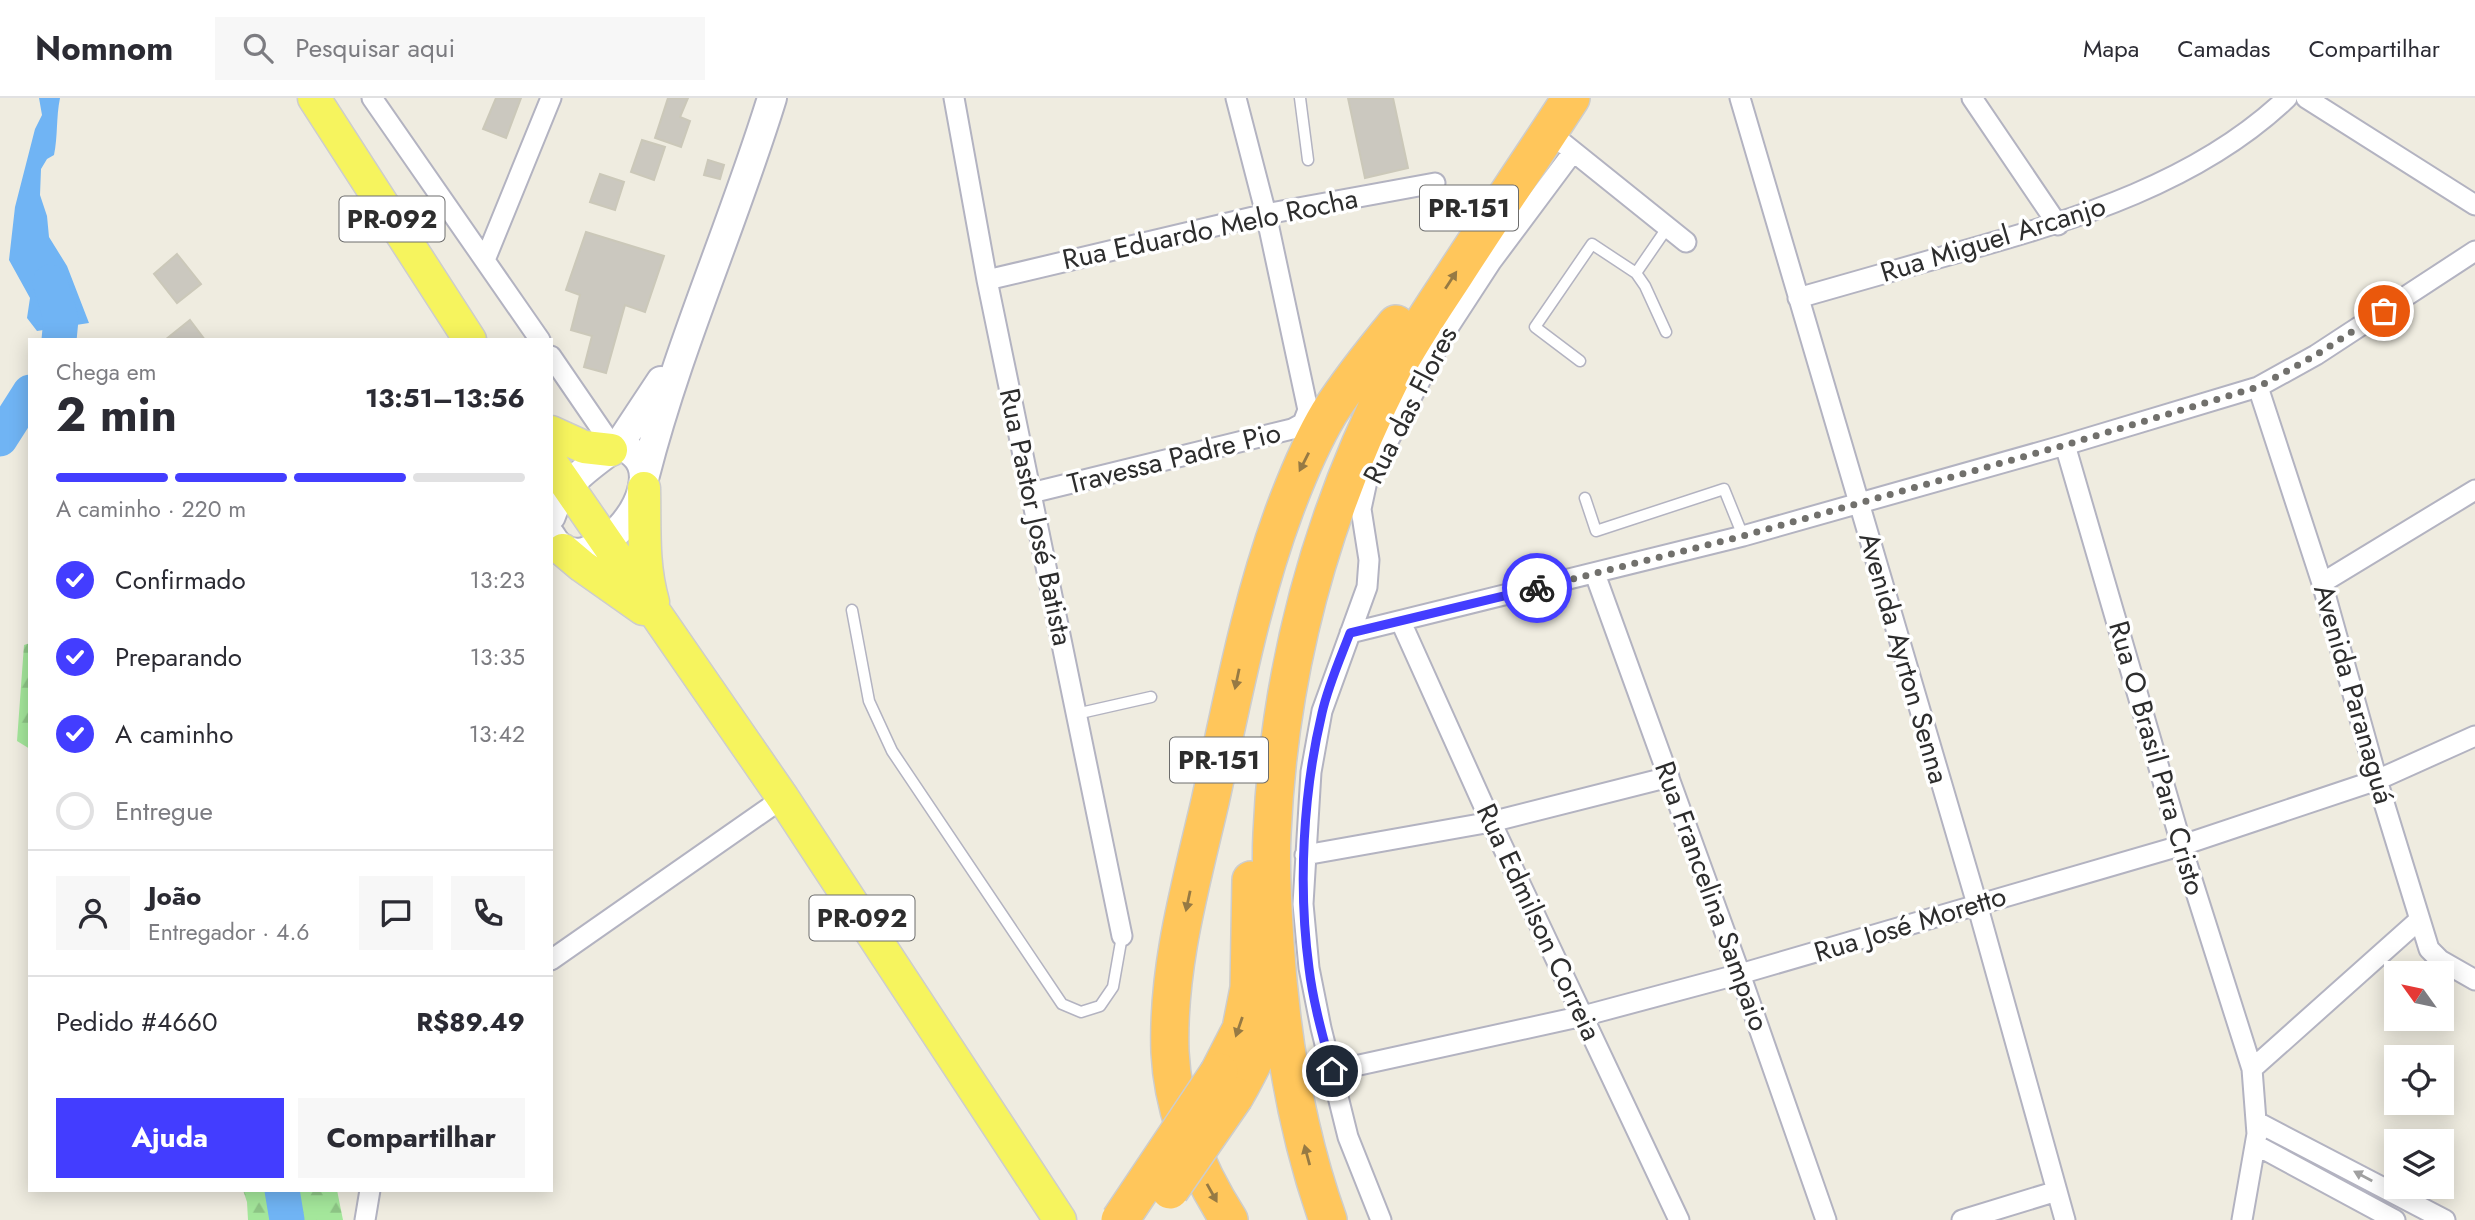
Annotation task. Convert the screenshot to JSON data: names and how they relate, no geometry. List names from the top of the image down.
{
  "streets": {
    "highway": ["PR-151"],
    "main road": ["PR-092"],
    "street": [
      "Rua Eduardo Melo Rocha",
      "Rua Miguel Arcanjo",
      "Rua das Flores",
      "Travessa Padre Pio",
      "Rua Pastor José Batista",
      "Avenida Ayrton Senna",
      "Avenida Paranaguá",
      "Rua O Brasil Para Cristo",
      "Rua Francelina Sampaio",
      "Rua Edmilson Correia",
      "Rua José Moretto"
    ]
  },
  "crossings": [
    ["PR-151", "Rua das Flores"],
    ["Rua Eduardo Melo Rocha", "Travessa Padre Pio"],
    ["Rua Eduardo Melo Rocha", "Rua Pastor José Batista"],
    ["Rua Miguel Arcanjo", "Avenida Ayrton Senna"],
    ["Rua das Flores", "Rua José Moretto"],
    ["Travessa Padre Pio", "Rua Pastor José Batista"],
    ["Avenida Ayrton Senna", "Rua José Moretto"],
    ["Avenida Paranaguá", "Rua José Moretto"],
    ["Rua O Brasil Para Cristo", "Rua José Moretto"],
    ["Rua Francelina Sampaio", "Rua José Moretto"],
    ["Rua Edmilson Correia", "Rua José Moretto"]
  ],
  "north": "top left",
  "page": {
    "header": "Nomnom",
    "search": "Pesquisar aqui",
    "nav": ["Mapa", "Camadas", "Compartilhar"],
    "heading": ["2 min", "Chega em", "13:51–13:56"],
    "panel": [
      "João",
      "Entregador · 4.6",
      "Pedido #4660",
      "R$89.49"
    ],
    "bar": "A caminho · 220 m",
    "list": [
      ["Confirmado", "13:23"],
      ["Preparando", "13:35"],
      ["A caminho", "13:42"],
      "Entregue"
    ],
    "buttons": ["Ajuda", "Compartilhar"]
  }
}
